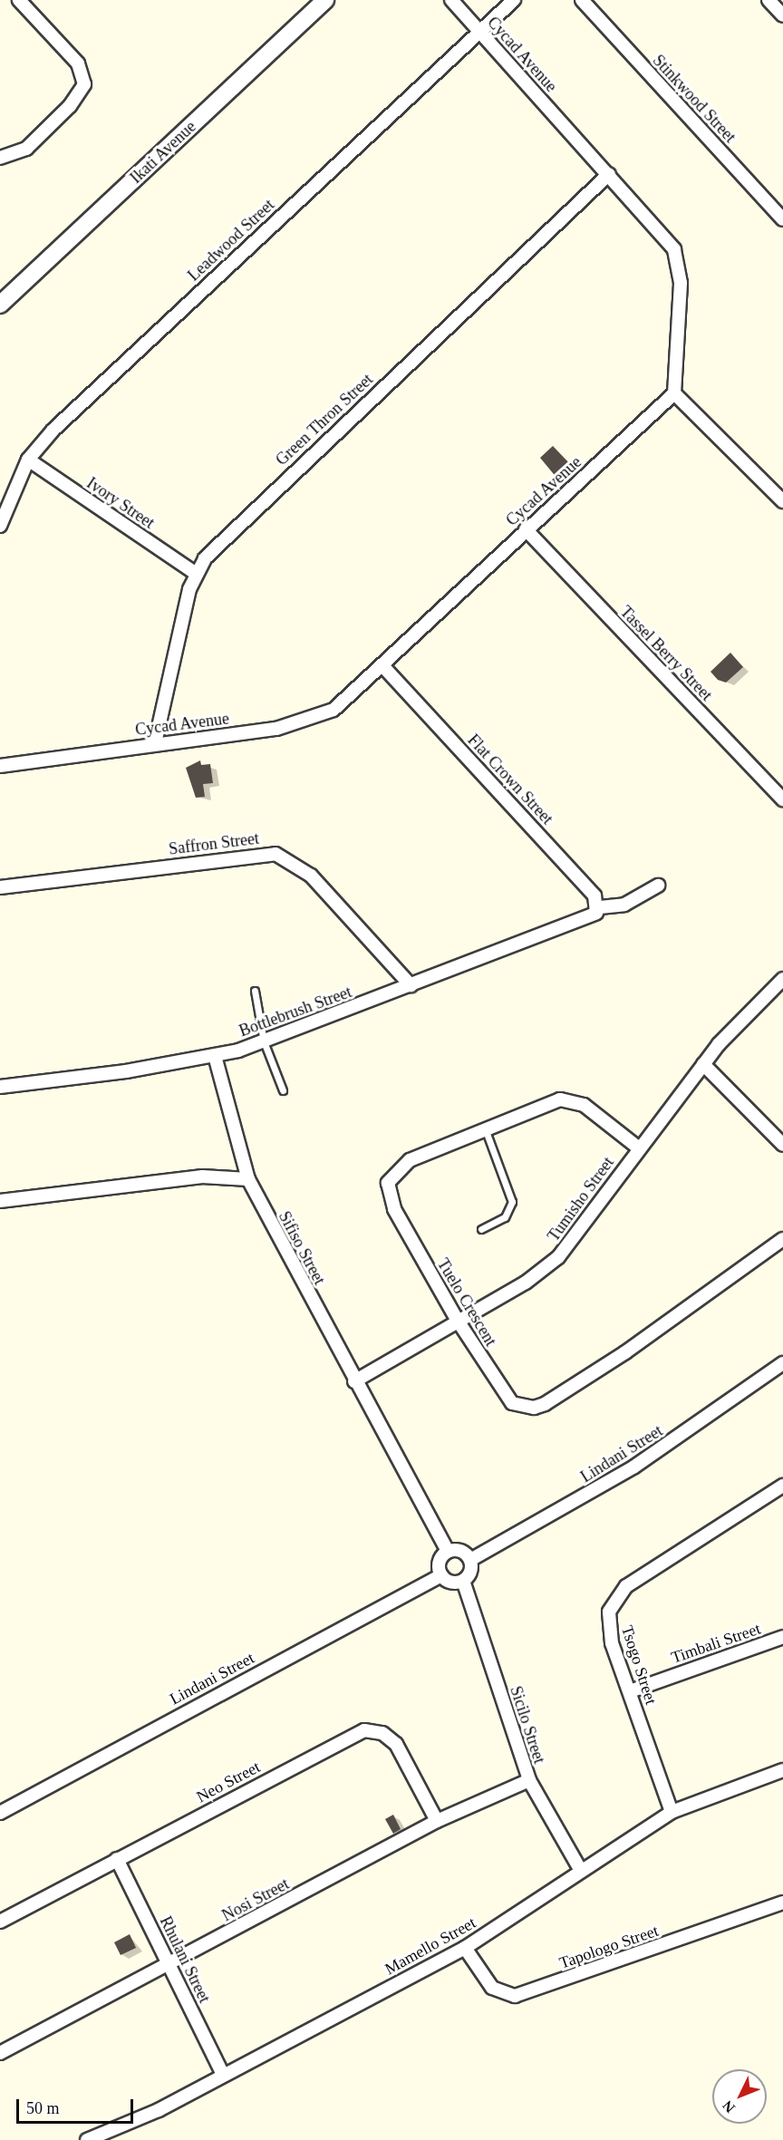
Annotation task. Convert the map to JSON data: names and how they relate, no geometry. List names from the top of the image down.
{
  "streets": {
    "street": [
      "Cycad Avenue",
      "Stinkwood Street",
      "Ikati Avenue",
      "Leadwood Street",
      "Green Thron Street",
      "Ivory Street",
      "Tassel Berry Street",
      "Flat Crown Street",
      "Saffron Street",
      "Bottlebrush Street",
      "Tumisho Street",
      "Sifiso Street",
      "Tuelo Crescent",
      "Lindani Street",
      "Timbali Street",
      "Tsogo Street",
      "Sicilo Street",
      "Neo Street",
      "Nosi Street",
      "Mamello Street",
      "Tapologo Street",
      "Rhulani Street"
    ]
  },
  "crossings": [
    ["Cycad Avenue", "Leadwood Street"],
    ["Cycad Avenue", "Green Thron Street"],
    ["Cycad Avenue", "Tassel Berry Street"],
    ["Cycad Avenue", "Flat Crown Street"],
    ["Leadwood Street", "Ivory Street"],
    ["Green Thron Street", "Ivory Street"],
    ["Flat Crown Street", "Bottlebrush Street"],
    ["Saffron Street", "Bottlebrush Street"],
    ["Bottlebrush Street", "Sifiso Street"],
    ["Tumisho Street", "Sifiso Street"],
    ["Tumisho Street", "Tuelo Crescent"],
    ["Sifiso Street", "Lindani Street"],
    ["Sifiso Street", "Sicilo Street"],
    ["Lindani Street", "Sicilo Street"],
    ["Timbali Street", "Tsogo Street"],
    ["Tsogo Street", "Mamello Street"],
    ["Sicilo Street", "Nosi Street"],
    ["Sicilo Street", "Mamello Street"],
    ["Neo Street", "Nosi Street"],
    ["Neo Street", "Rhulani Street"],
    ["Nosi Street", "Rhulani Street"],
    ["Mamello Street", "Tapologo Street"],
    ["Mamello Street", "Rhulani Street"]
  ],
  "scale_bar": "50 m",
  "north": "bottom left"
}
